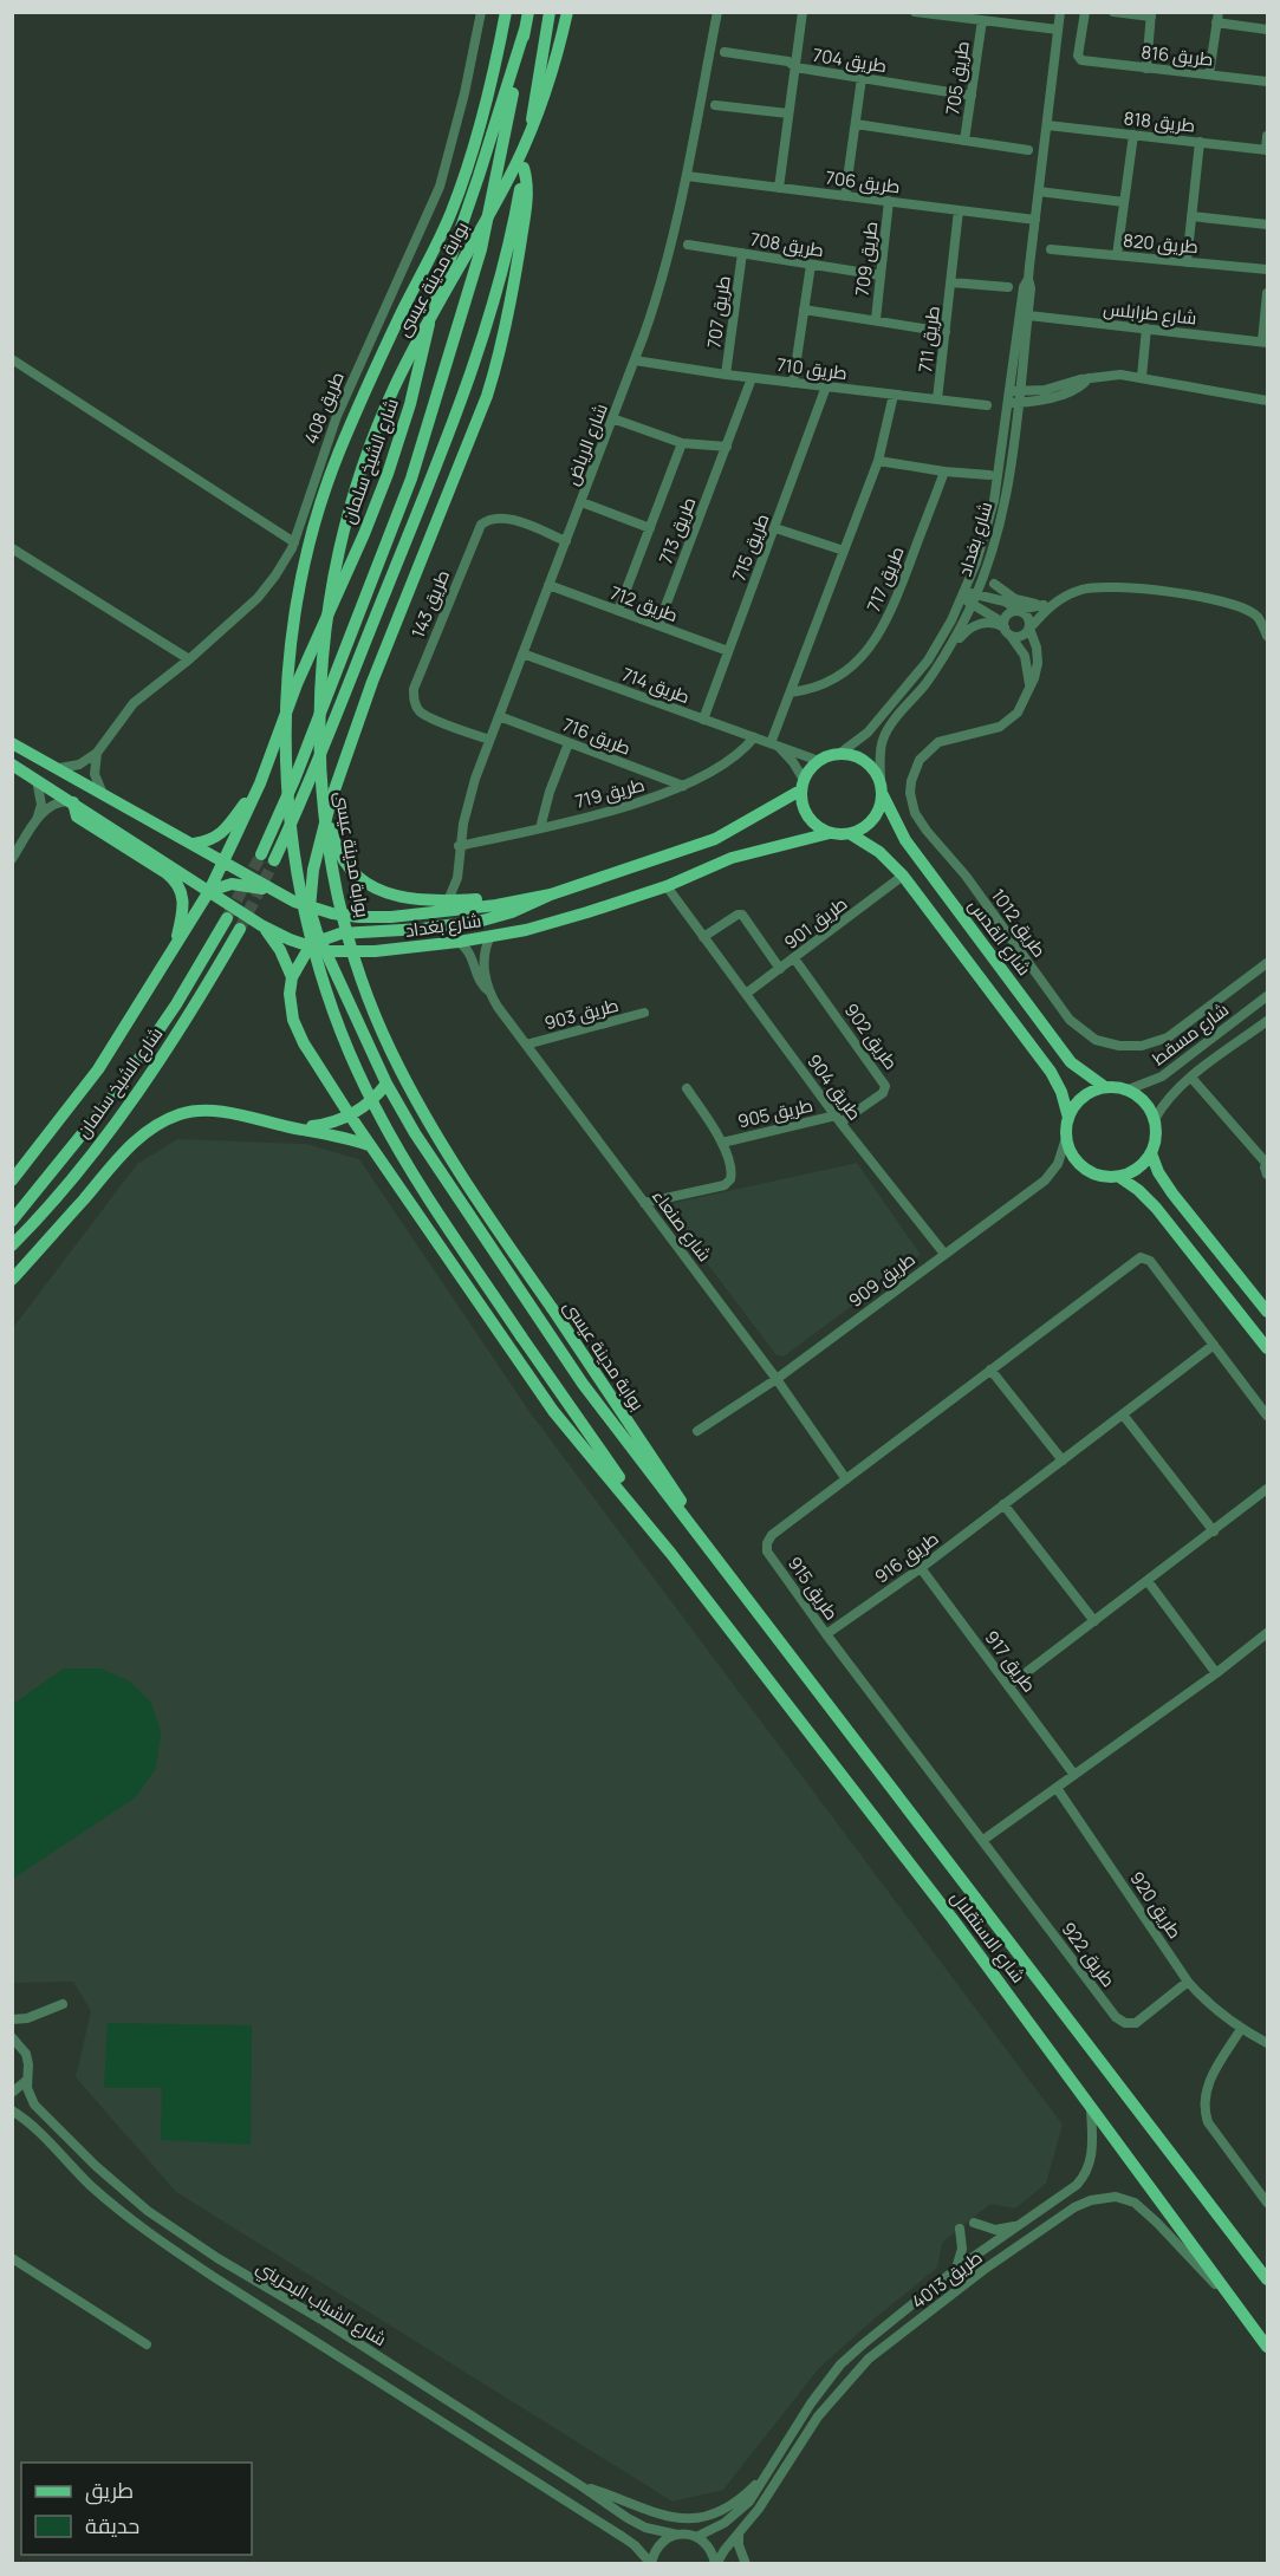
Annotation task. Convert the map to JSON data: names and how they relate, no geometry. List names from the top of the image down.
{
  "streets": {
    "main road": [
      "بوابة مدينة عيسى",
      "شارع الشيخ سلمان",
      "شارع بغداد",
      "شارع القدس",
      "شارع الاستقلال"
    ],
    "street": [
      "طريق 816",
      "طريق 704",
      "طريق 705",
      "طريق 818",
      "طريق 706",
      "طريق 820",
      "طريق 708",
      "طريق 709",
      "طريق 707",
      "شارع طرابلس",
      "طريق 711",
      "طريق 710",
      "طريق 408",
      "شارع الرياض",
      "طريق 713",
      "طريق 715",
      "طريق 717",
      "طريق 143",
      "طريق 712",
      "طريق 714",
      "طريق 716",
      "طريق 719",
      "طريق 901",
      "طريق 1012",
      "طريق 903",
      "شارع مسقط",
      "طريق 902",
      "طريق 904",
      "طريق 905",
      "شارع صنعاء",
      "طريق 909",
      "طريق 916",
      "طريق 915",
      "طريق 917",
      "طريق 920",
      "طريق 922",
      "طريق 4013",
      "شارع الشباب البحريني"
    ]
  },
  "crossings": [
    ["طريق 704", "طريق 705"],
    ["طريق 818", "شارع بغداد"],
    ["طريق 706", "طريق 709"],
    ["طريق 706", "طريق 711"],
    ["طريق 706", "شارع الرياض"],
    ["طريق 706", "شارع بغداد"],
    ["طريق 708", "طريق 709"],
    ["طريق 708", "طريق 707"],
    ["بوابة مدينة عيسى", "شارع الاستقلال"],
    ["طريق 707", "طريق 710"],
    ["شارع طرابلس", "شارع بغداد"],
    ["طريق 711", "طريق 710"],
    ["طريق 710", "شارع الرياض"],
    ["طريق 710", "طريق 713"],
    ["طريق 710", "طريق 715"],
    ["طريق 408", "شارع بغداد"],
    ["شارع الرياض", "طريق 143"],
    ["شارع الرياض", "طريق 712"],
    ["شارع الرياض", "طريق 714"],
    ["شارع الرياض", "طريق 716"],
    ["شارع الرياض", "طريق 719"],
    ["شارع الشيخ سلمان", "شارع بغداد"],
    ["طريق 713", "طريق 712"],
    ["شارع بغداد", "طريق 714"],
    ["شارع بغداد", "شارع القدس"],
    ["شارع بغداد", "طريق 904"],
    ["شارع بغداد", "شارع صنعاء"],
    ["طريق 715", "طريق 712"],
    ["طريق 715", "طريق 714"],
    ["طريق 714", "طريق 719"],
    ["طريق 714", "شارع القدس"],
    ["طريق 716", "طريق 719"],
    ["طريق 901", "طريق 902"],
    ["طريق 901", "طريق 904"],
    ["شارع القدس", "شارع مسقط"],
    ["شارع القدس", "طريق 909"],
    ["طريق 903", "شارع صنعاء"],
    ["شارع مسقط", "طريق 909"],
    ["طريق 902", "طريق 904"],
    ["طريق 902", "طريق 905"],
    ["طريق 904", "طريق 905"],
    ["طريق 904", "طريق 909"],
    ["طريق 905", "شارع صنعاء"],
    ["شارع صنعاء", "طريق 909"],
    ["شارع صنعاء", "طريق 915"],
    ["طريق 916", "طريق 915"],
    ["طريق 916", "طريق 917"],
    ["طريق 915", "طريق 922"],
    ["طريق 920", "طريق 922"],
    ["شارع الاستقلال", "طريق 4013"],
    ["طريق 4013", "شارع الشباب البحريني"]
  ],
  "legend": ["طريق", "حديقة"]
}
